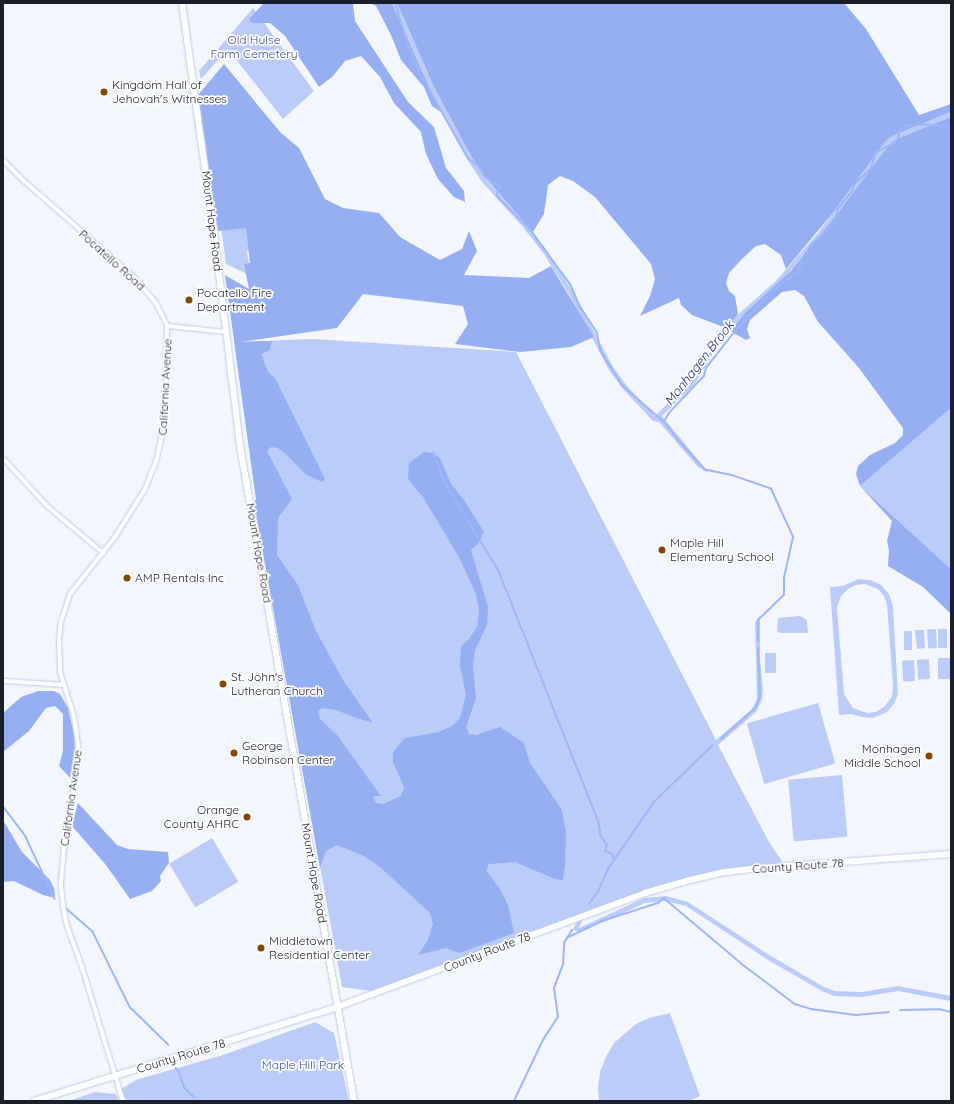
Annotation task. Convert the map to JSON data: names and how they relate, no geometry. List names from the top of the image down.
{
  "streets": {
    "street": [
      "Mount Hope Road",
      "Pocatello Road",
      "California Avenue",
      "County Route 78"
    ]
  },
  "crossings": [
    ["Mount Hope Road", "County Route 78"],
    ["Pocatello Road", "California Avenue"],
    ["California Avenue", "County Route 78"]
  ],
  "water": ["Monhagen Brook"],
  "parks": ["Old Hulse Farm Cemetery", "Maple Hill Park"],
  "places": [
    "Kingdom Hall of Jehovah's Witnesses",
    "Pocatello Fire Department",
    "Maple Hill Elementary School",
    "AMP Rentals Inc",
    "St. John's Lutheran Church",
    "George Robinson Center",
    "Monhagen Middle School",
    "Orange County AHRC",
    "Middletown Residential Center"
  ]
}
